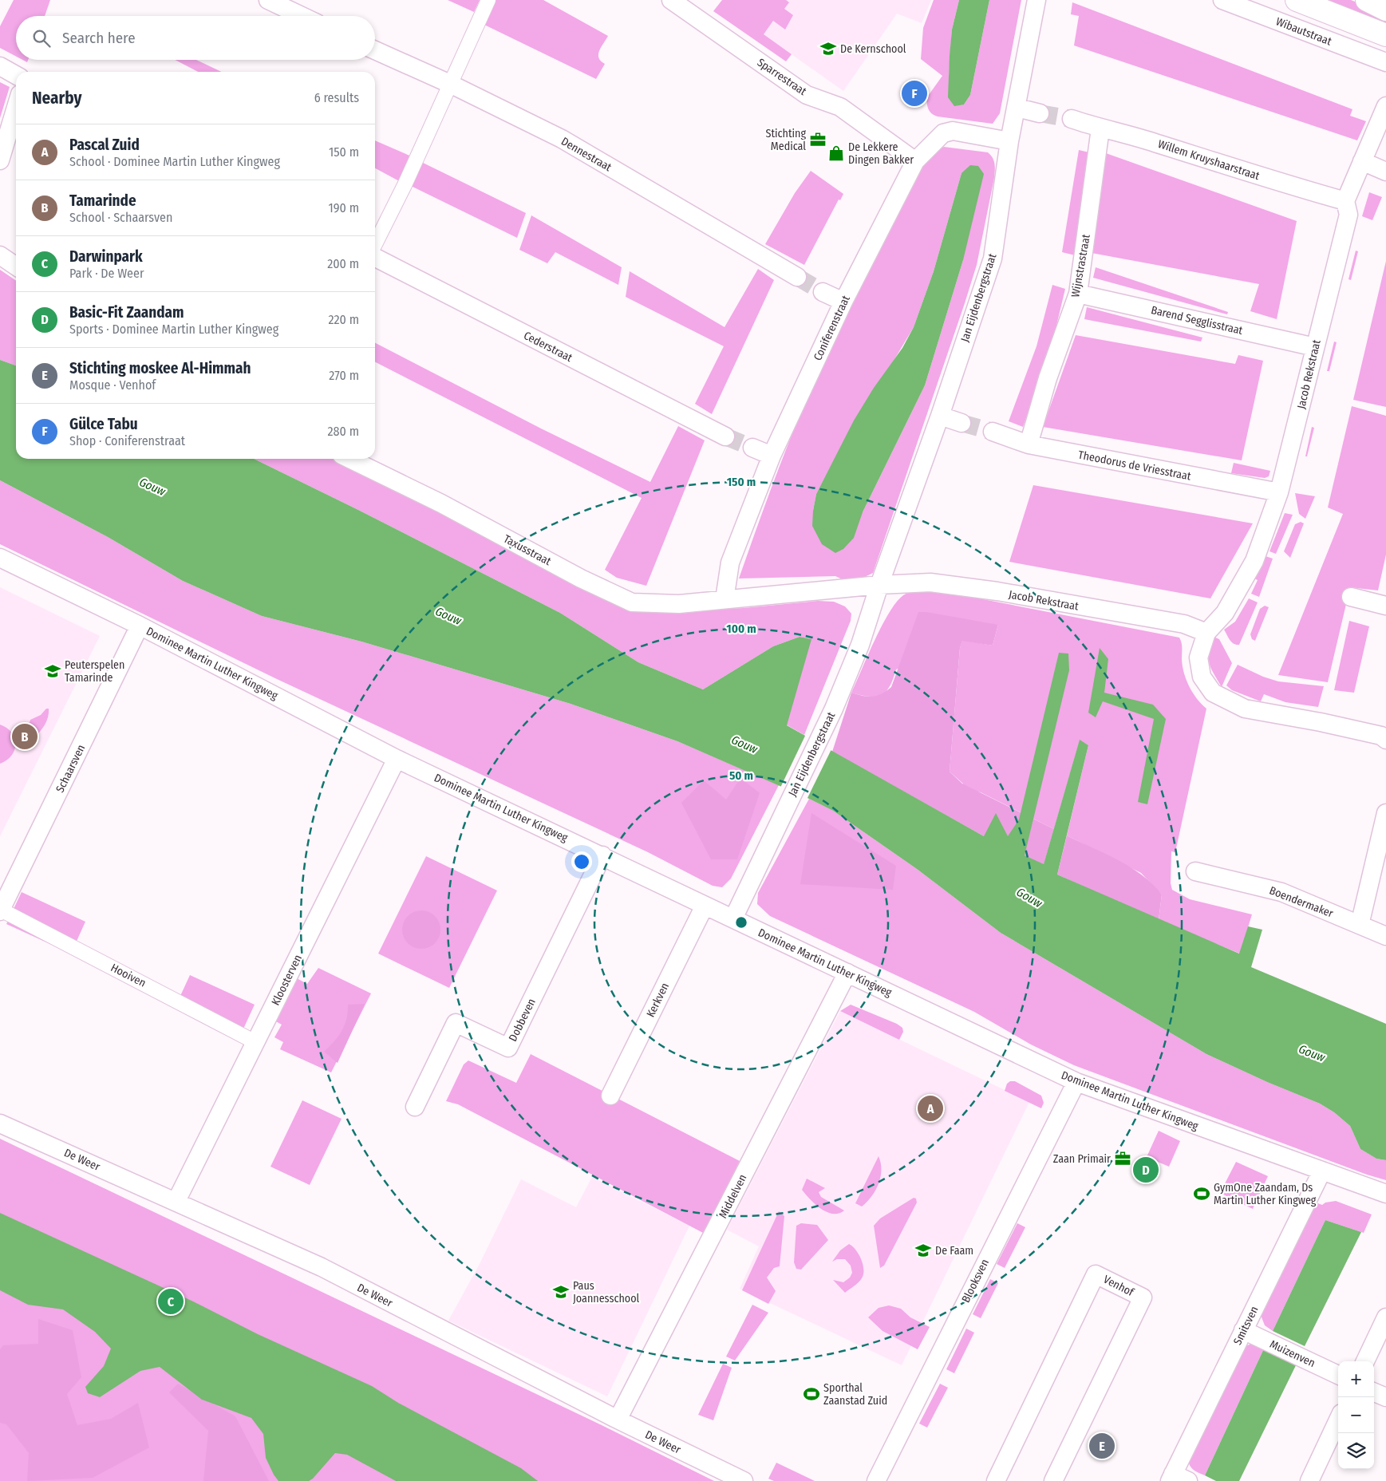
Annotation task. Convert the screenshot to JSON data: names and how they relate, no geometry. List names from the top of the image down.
{
  "streets": {
    "street": [
      "Wibautstraat",
      "Sparrestraat",
      "Dennestraat",
      "Willem Kruyshaarstraat",
      "Wijnstrastraat",
      "Jan Eijdenbergstraat",
      "Barend Segglisstraat",
      "Coniferenstraat",
      "Cederstraat",
      "Jacob Rekstraat",
      "Theodorus de Vriesstraat",
      "Taxusstraat",
      "Dominee Martin Luther Kingweg",
      "Schaarsven",
      "Boendermaker",
      "Hooiven",
      "Kloosterven",
      "Kerkven",
      "Dobbeven",
      "De Weer",
      "Middelven",
      "Blooksven",
      "Venhof",
      "Smitsven",
      "Muizenven"
    ]
  },
  "crossings": [
    ["Sparrestraat", "Coniferenstraat"],
    ["Willem Kruyshaarstraat", "Wijnstrastraat"],
    ["Willem Kruyshaarstraat", "Jacob Rekstraat"],
    ["Wijnstrastraat", "Barend Segglisstraat"],
    ["Wijnstrastraat", "Theodorus de Vriesstraat"],
    ["Jan Eijdenbergstraat", "Coniferenstraat"],
    ["Jan Eijdenbergstraat", "Jacob Rekstraat"],
    ["Jan Eijdenbergstraat", "Dominee Martin Luther Kingweg"],
    ["Barend Segglisstraat", "Jacob Rekstraat"],
    ["Coniferenstraat", "Taxusstraat"],
    ["Jacob Rekstraat", "Theodorus de Vriesstraat"],
    ["Dominee Martin Luther Kingweg", "Schaarsven"],
    ["Dominee Martin Luther Kingweg", "Kloosterven"],
    ["Dominee Martin Luther Kingweg", "Kerkven"],
    ["Dominee Martin Luther Kingweg", "Dobbeven"],
    ["Dominee Martin Luther Kingweg", "Middelven"],
    ["Dominee Martin Luther Kingweg", "Blooksven"],
    ["Dominee Martin Luther Kingweg", "Smitsven"],
    ["Schaarsven", "Hooiven"],
    ["Hooiven", "Kloosterven"],
    ["Kloosterven", "De Weer"],
    ["De Weer", "Middelven"],
    ["Smitsven", "Muizenven"]
  ],
  "water": ["Gouw"],
  "places": {
    "school or university": [
      "De Kernschool",
      "Peuterspelen Tamarinde",
      "De Faam",
      "Paus Joannesschool"
    ],
    "office": ["Stichting Medical", "Zaan Primair"],
    "shop": ["De Lekkere Dingen Bakker"],
    "sports": ["GymOne Zaandam, Ds Martin Luther Kingweg", "Sporthal Zaanstad Zuid"]
  },
  "page": {
    "search": "Search here",
    "heading": ["Nearby", "6 results"],
    "pins": [
      "F",
      "B",
      "A",
      "D",
      "C",
      "E"
    ],
    "list": [
      {
        "mark": "A",
        "name": "Pascal Zuid",
        "note": "School · Dominee Martin Luther Kingweg",
        "value": "150 m"
      },
      {
        "mark": "B",
        "name": "Tamarinde",
        "note": "School · Schaarsven",
        "value": "190 m"
      },
      {
        "mark": "C",
        "name": "Darwinpark",
        "note": "Park · De Weer",
        "value": "200 m"
      },
      {
        "mark": "D",
        "name": "Basic-Fit Zaandam",
        "note": "Sports · Dominee Martin Luther Kingweg",
        "value": "220 m"
      },
      {
        "mark": "E",
        "name": "Stichting moskee Al-Himmah",
        "note": "Mosque · Venhof",
        "value": "270 m"
      },
      {
        "mark": "F",
        "name": "Gülce Tabu",
        "note": "Shop · Coniferenstraat",
        "value": "280 m"
      }
    ],
    "map_buttons": ["+", "−"]
  },
  "rings": ["150 m", "100 m", "50 m"]
}
